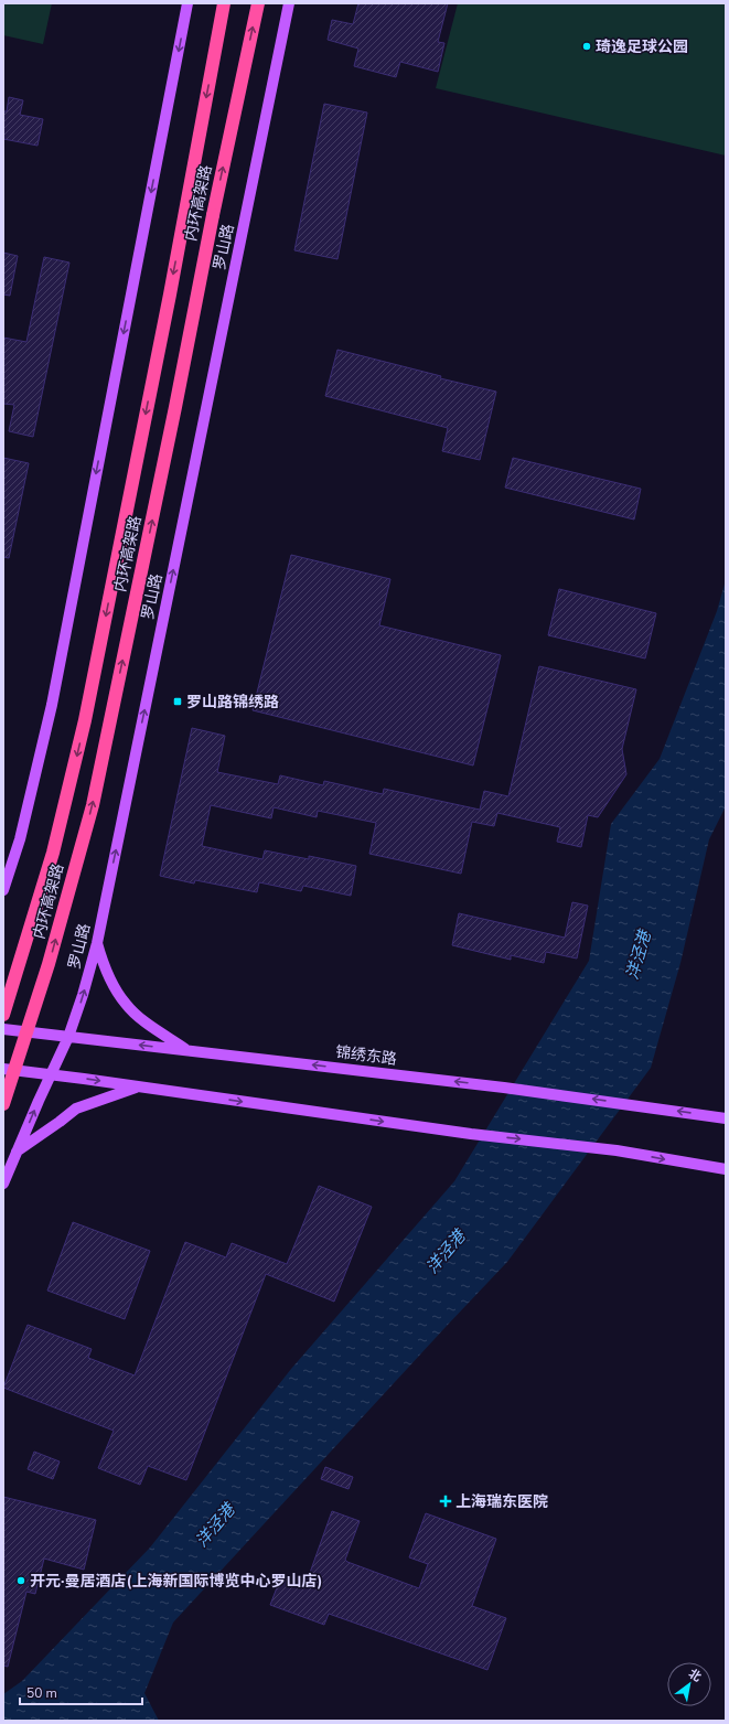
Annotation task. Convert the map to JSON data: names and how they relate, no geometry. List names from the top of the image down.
{
  "streets": {
    "highway": ["内环高架路"],
    "main road": ["罗山路", "锦绣东路"]
  },
  "crossings": [
    ["罗山路", "锦绣东路"]
  ],
  "water": ["洋泾港"],
  "places": {
    "other": ["琦逸足球公园", "开元·曼居酒店(上海新国际博览中心罗山店)"],
    "transit": ["罗山路锦绣路"],
    "health": ["上海瑞东医院"]
  },
  "scale_bar": "50 m",
  "north": "top right"
}
